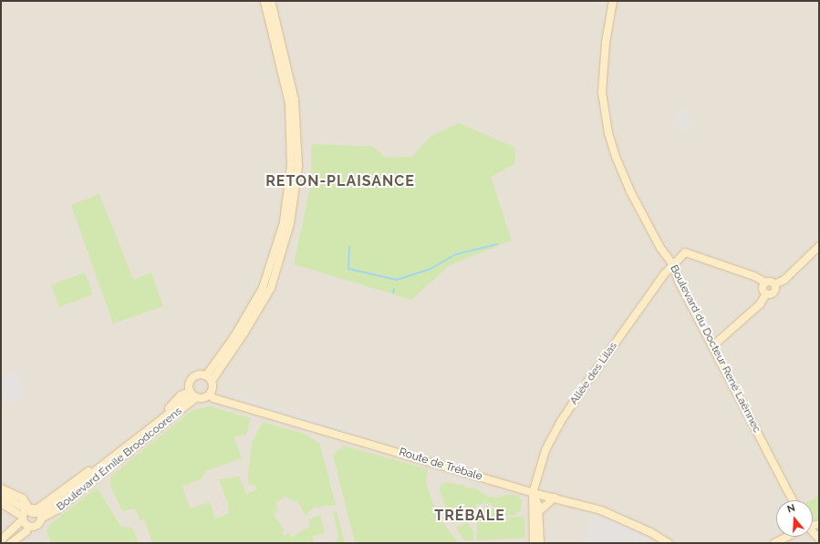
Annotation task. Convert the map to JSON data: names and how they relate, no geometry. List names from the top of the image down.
{
  "streets": {
    "street": [
      "Boulevard du Docteur René Laënnec",
      "Allée des Lilas",
      "Boulevard Émile Broodcoorens",
      "Route de Trébale"
    ]
  },
  "crossings": [
    ["Boulevard du Docteur René Laënnec", "Allée des Lilas"],
    ["Allée des Lilas", "Route de Trébale"],
    ["Boulevard Émile Broodcoorens", "Route de Trébale"]
  ],
  "districts": ["RETON-PLAISANCE", "TRÉBALE"],
  "north": "top"
}
